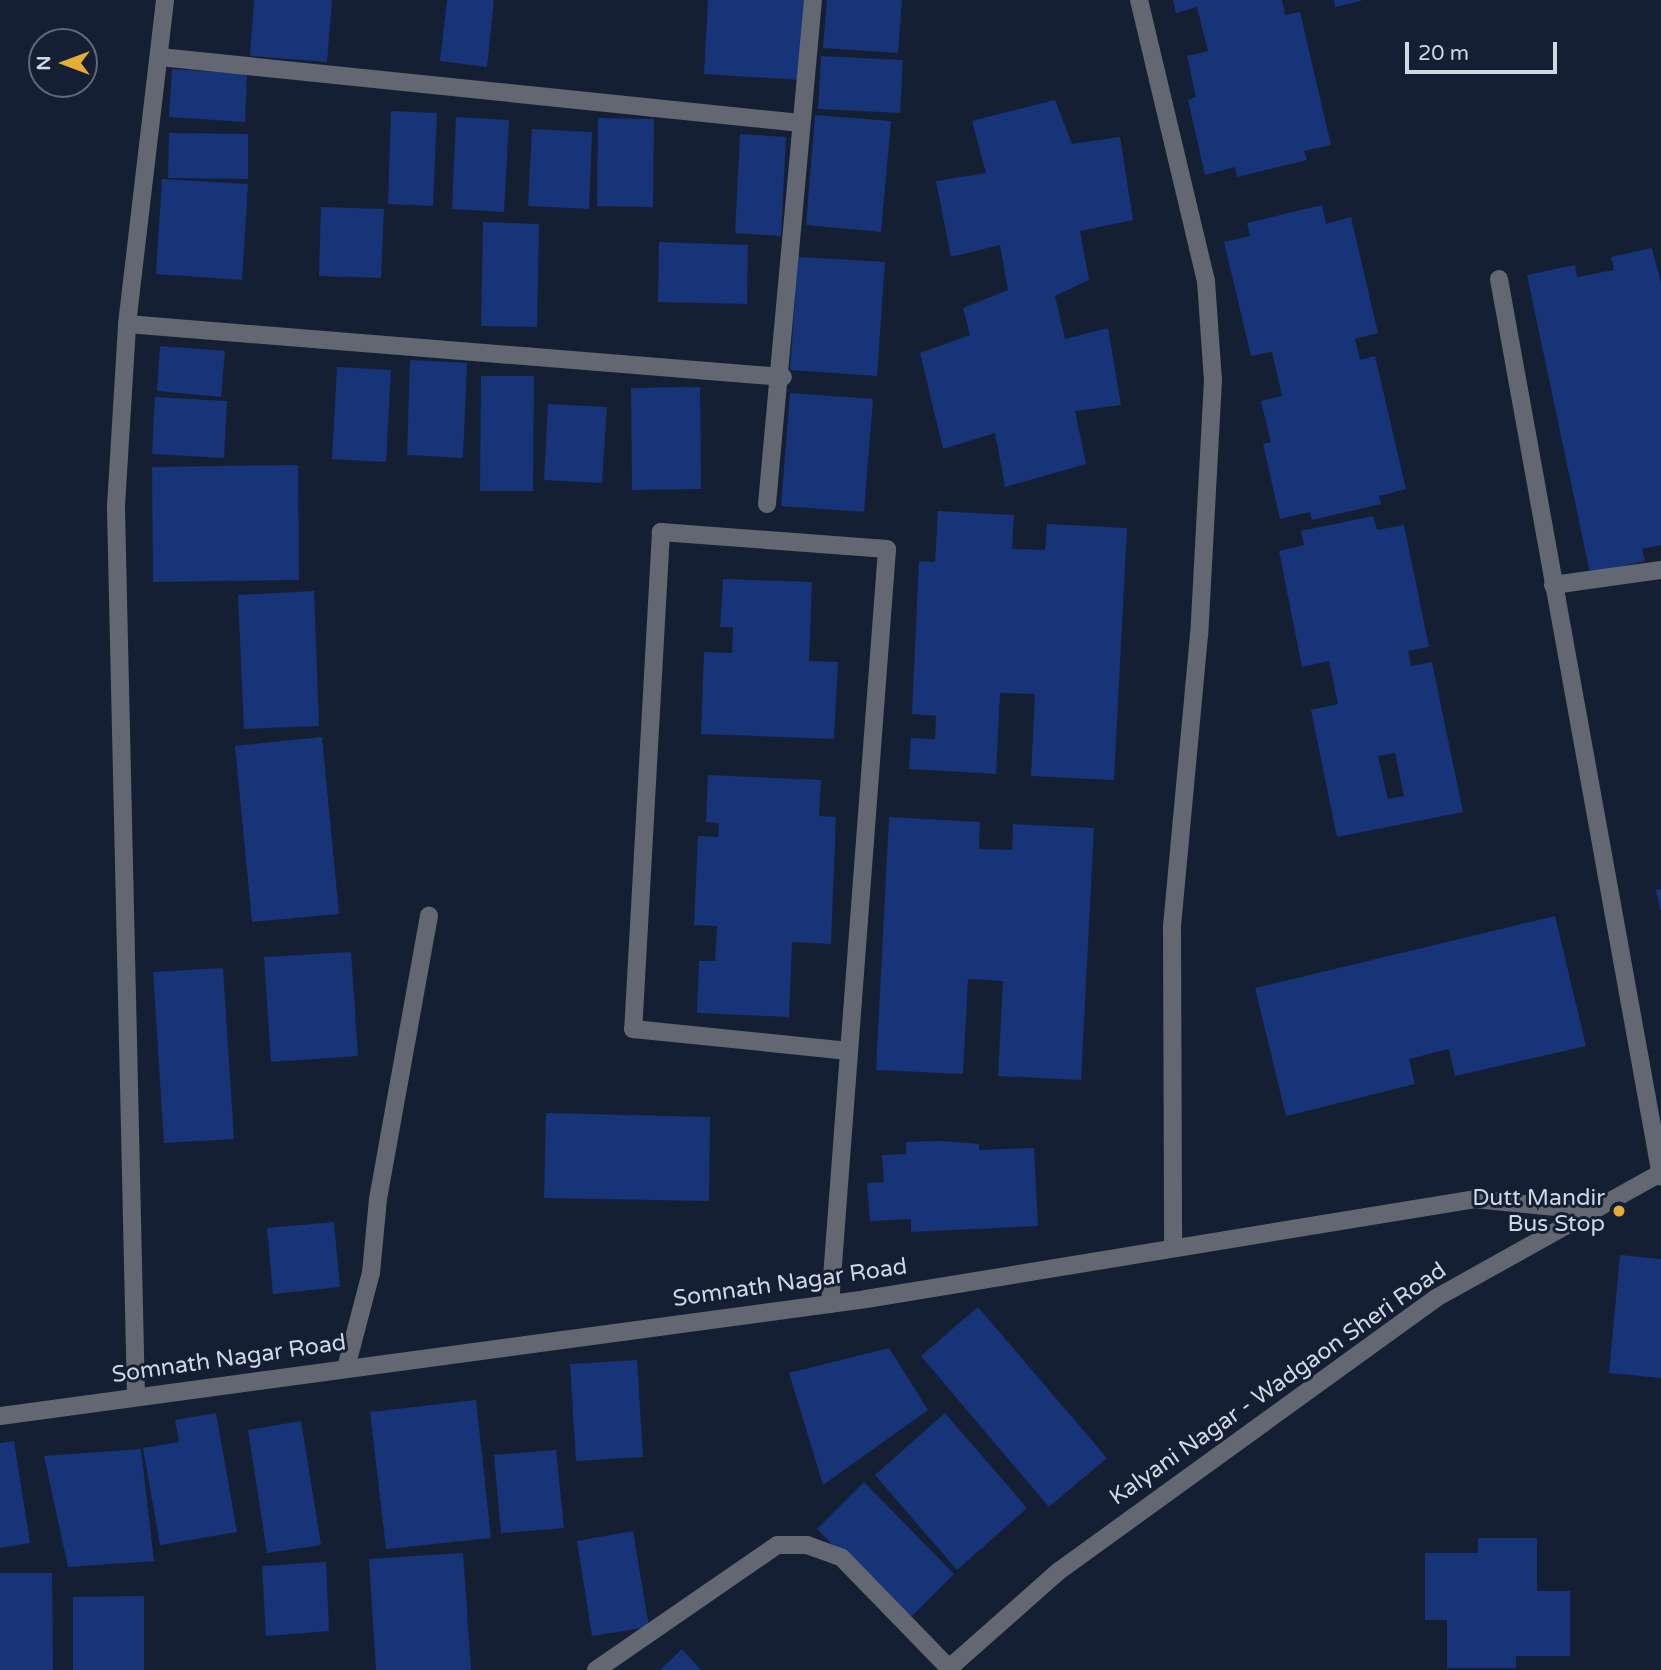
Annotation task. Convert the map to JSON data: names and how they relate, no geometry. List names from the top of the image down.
{
  "streets": {
    "street": ["Somnath Nagar Road", "Kalyani Nagar - Wadgaon Sheri Road"]
  },
  "crossings": [
    ["Somnath Nagar Road", "Kalyani Nagar - Wadgaon Sheri Road"]
  ],
  "places": ["Dutt Mandir Bus Stop"],
  "scale_bar": "20 m",
  "north": "left"
}
